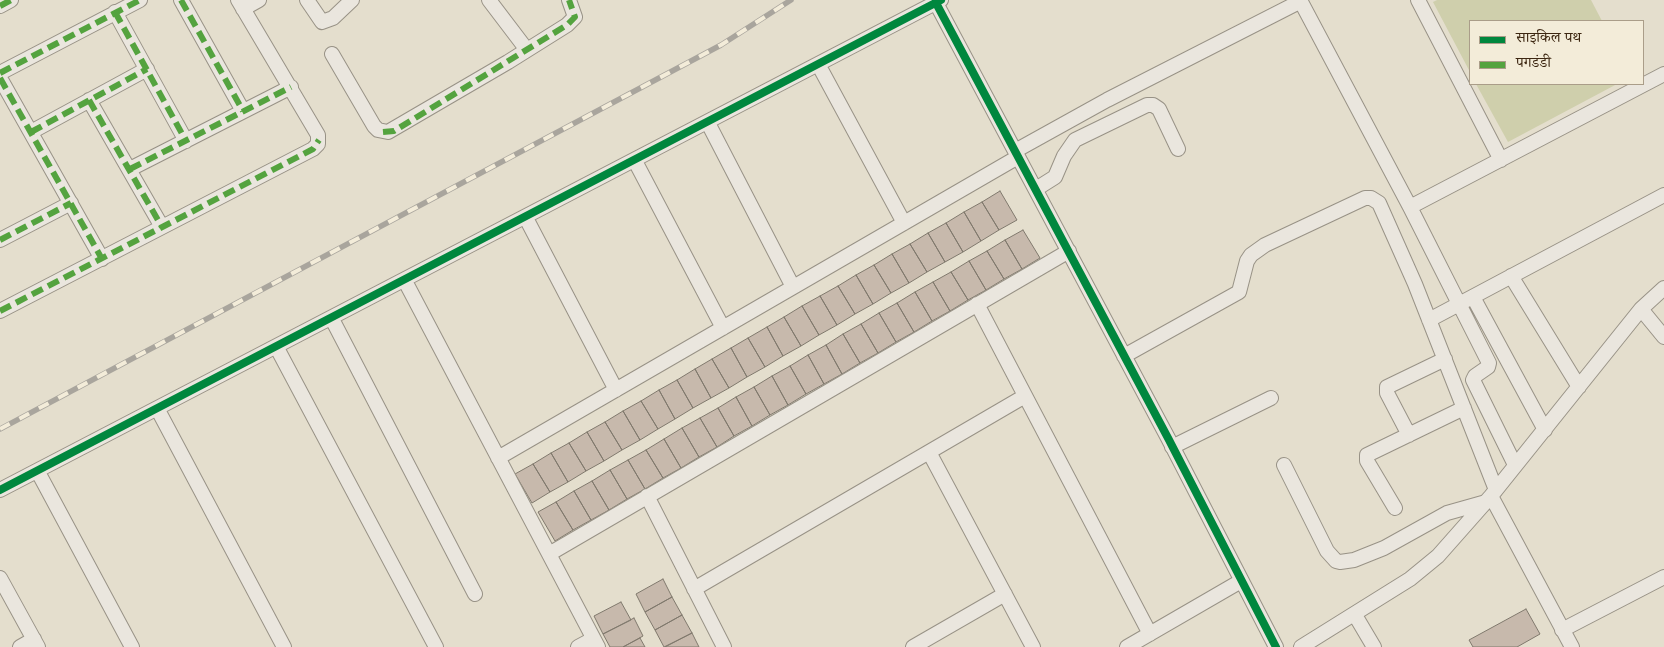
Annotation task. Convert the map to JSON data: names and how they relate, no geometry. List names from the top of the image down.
{
  "legend": ["साइकिल पथ", "पगडंडी"]
}
